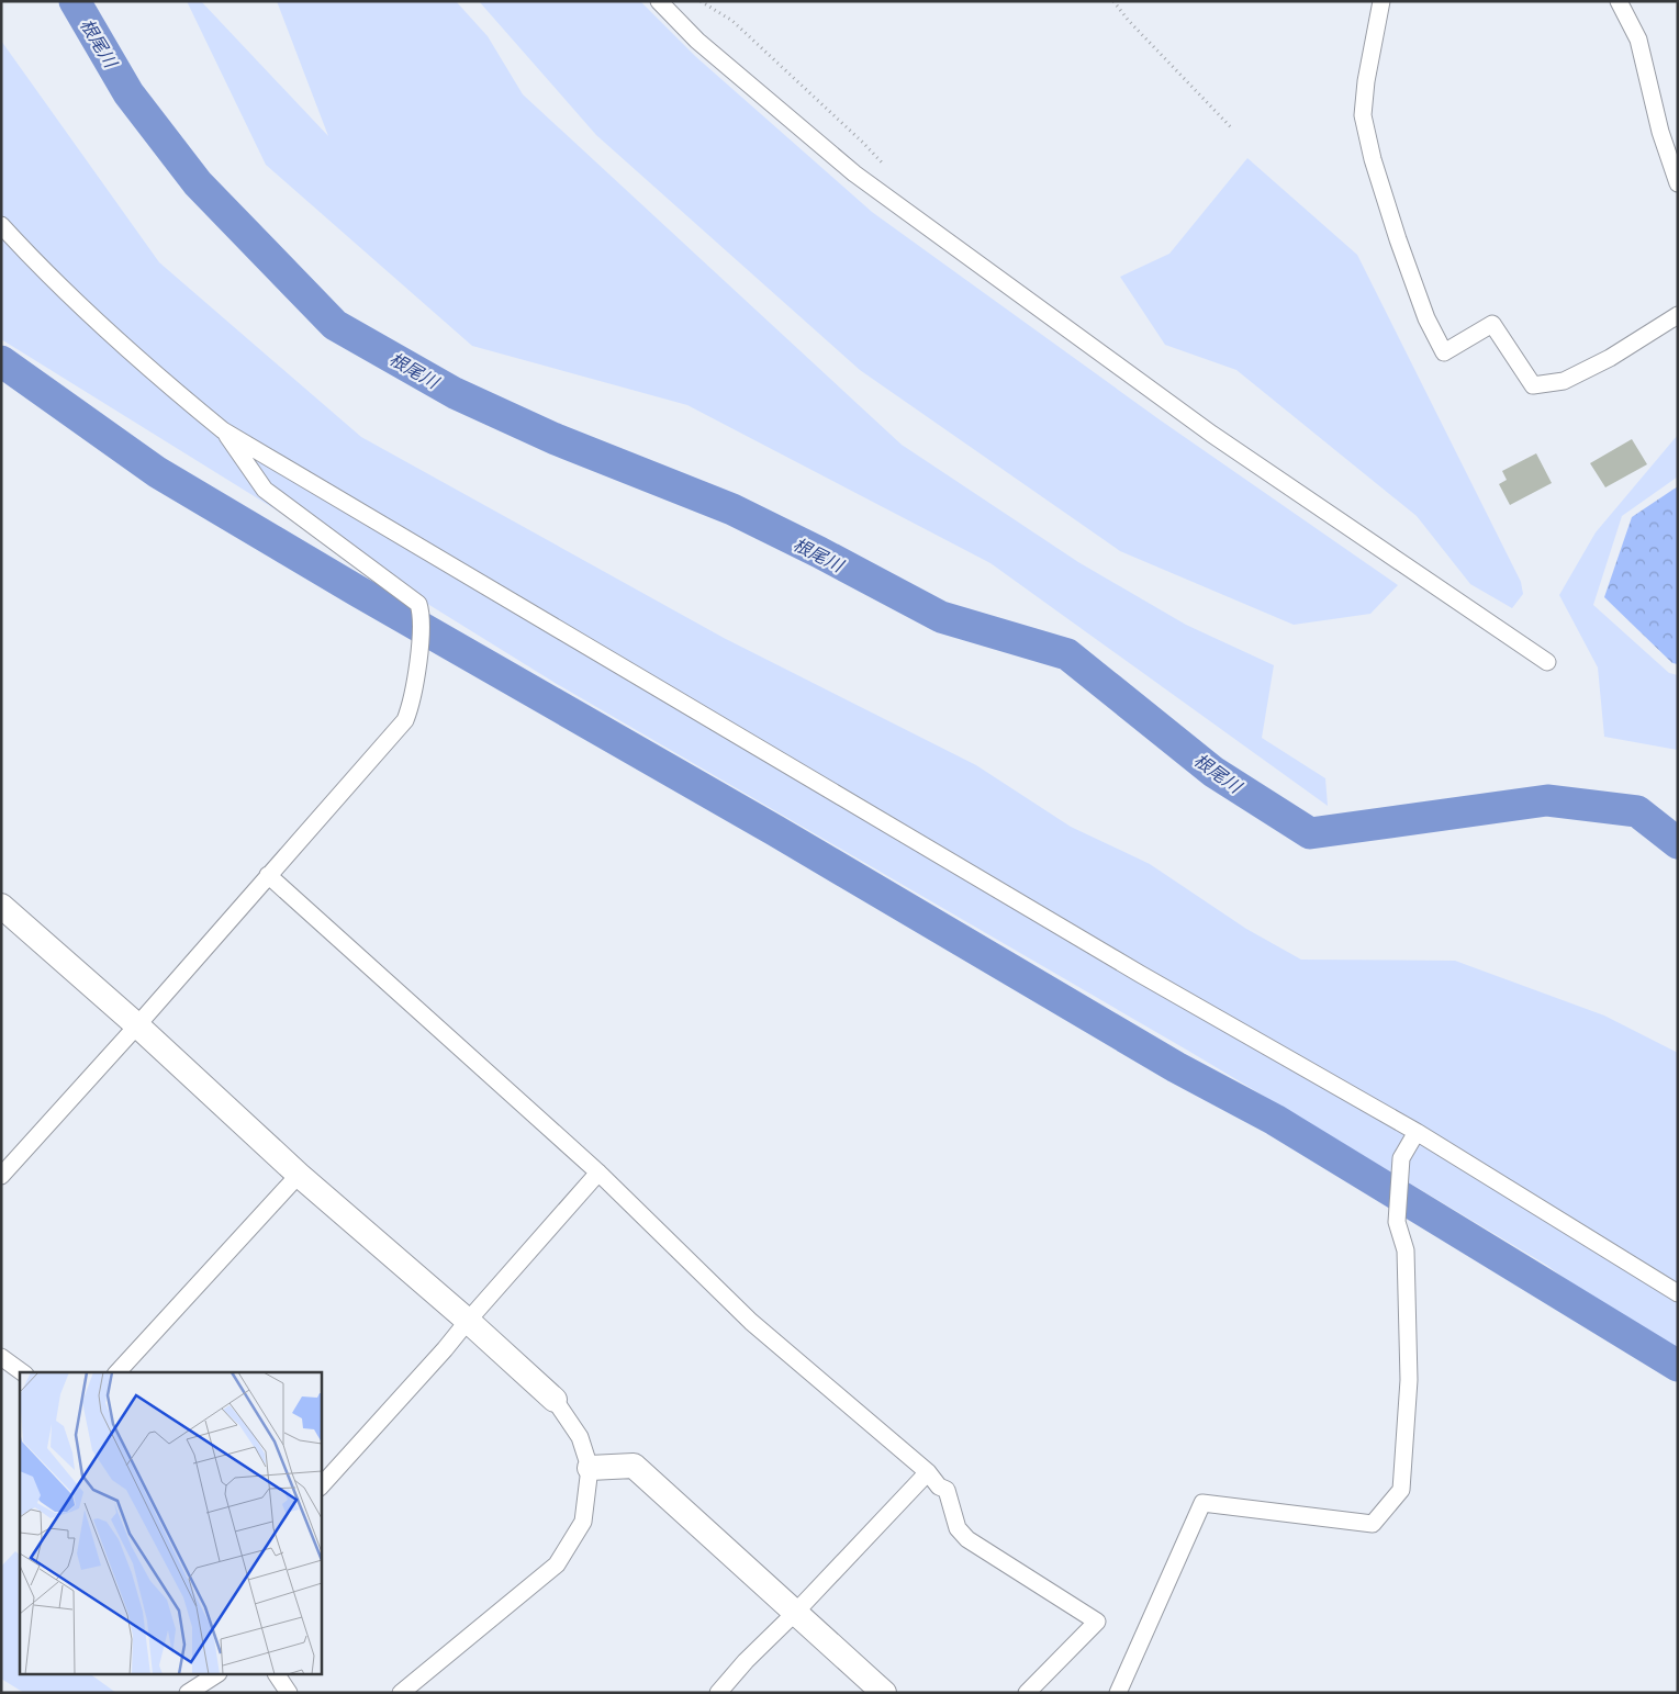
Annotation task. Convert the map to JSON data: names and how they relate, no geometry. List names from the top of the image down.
{
  "water": ["根尾川"]
}
